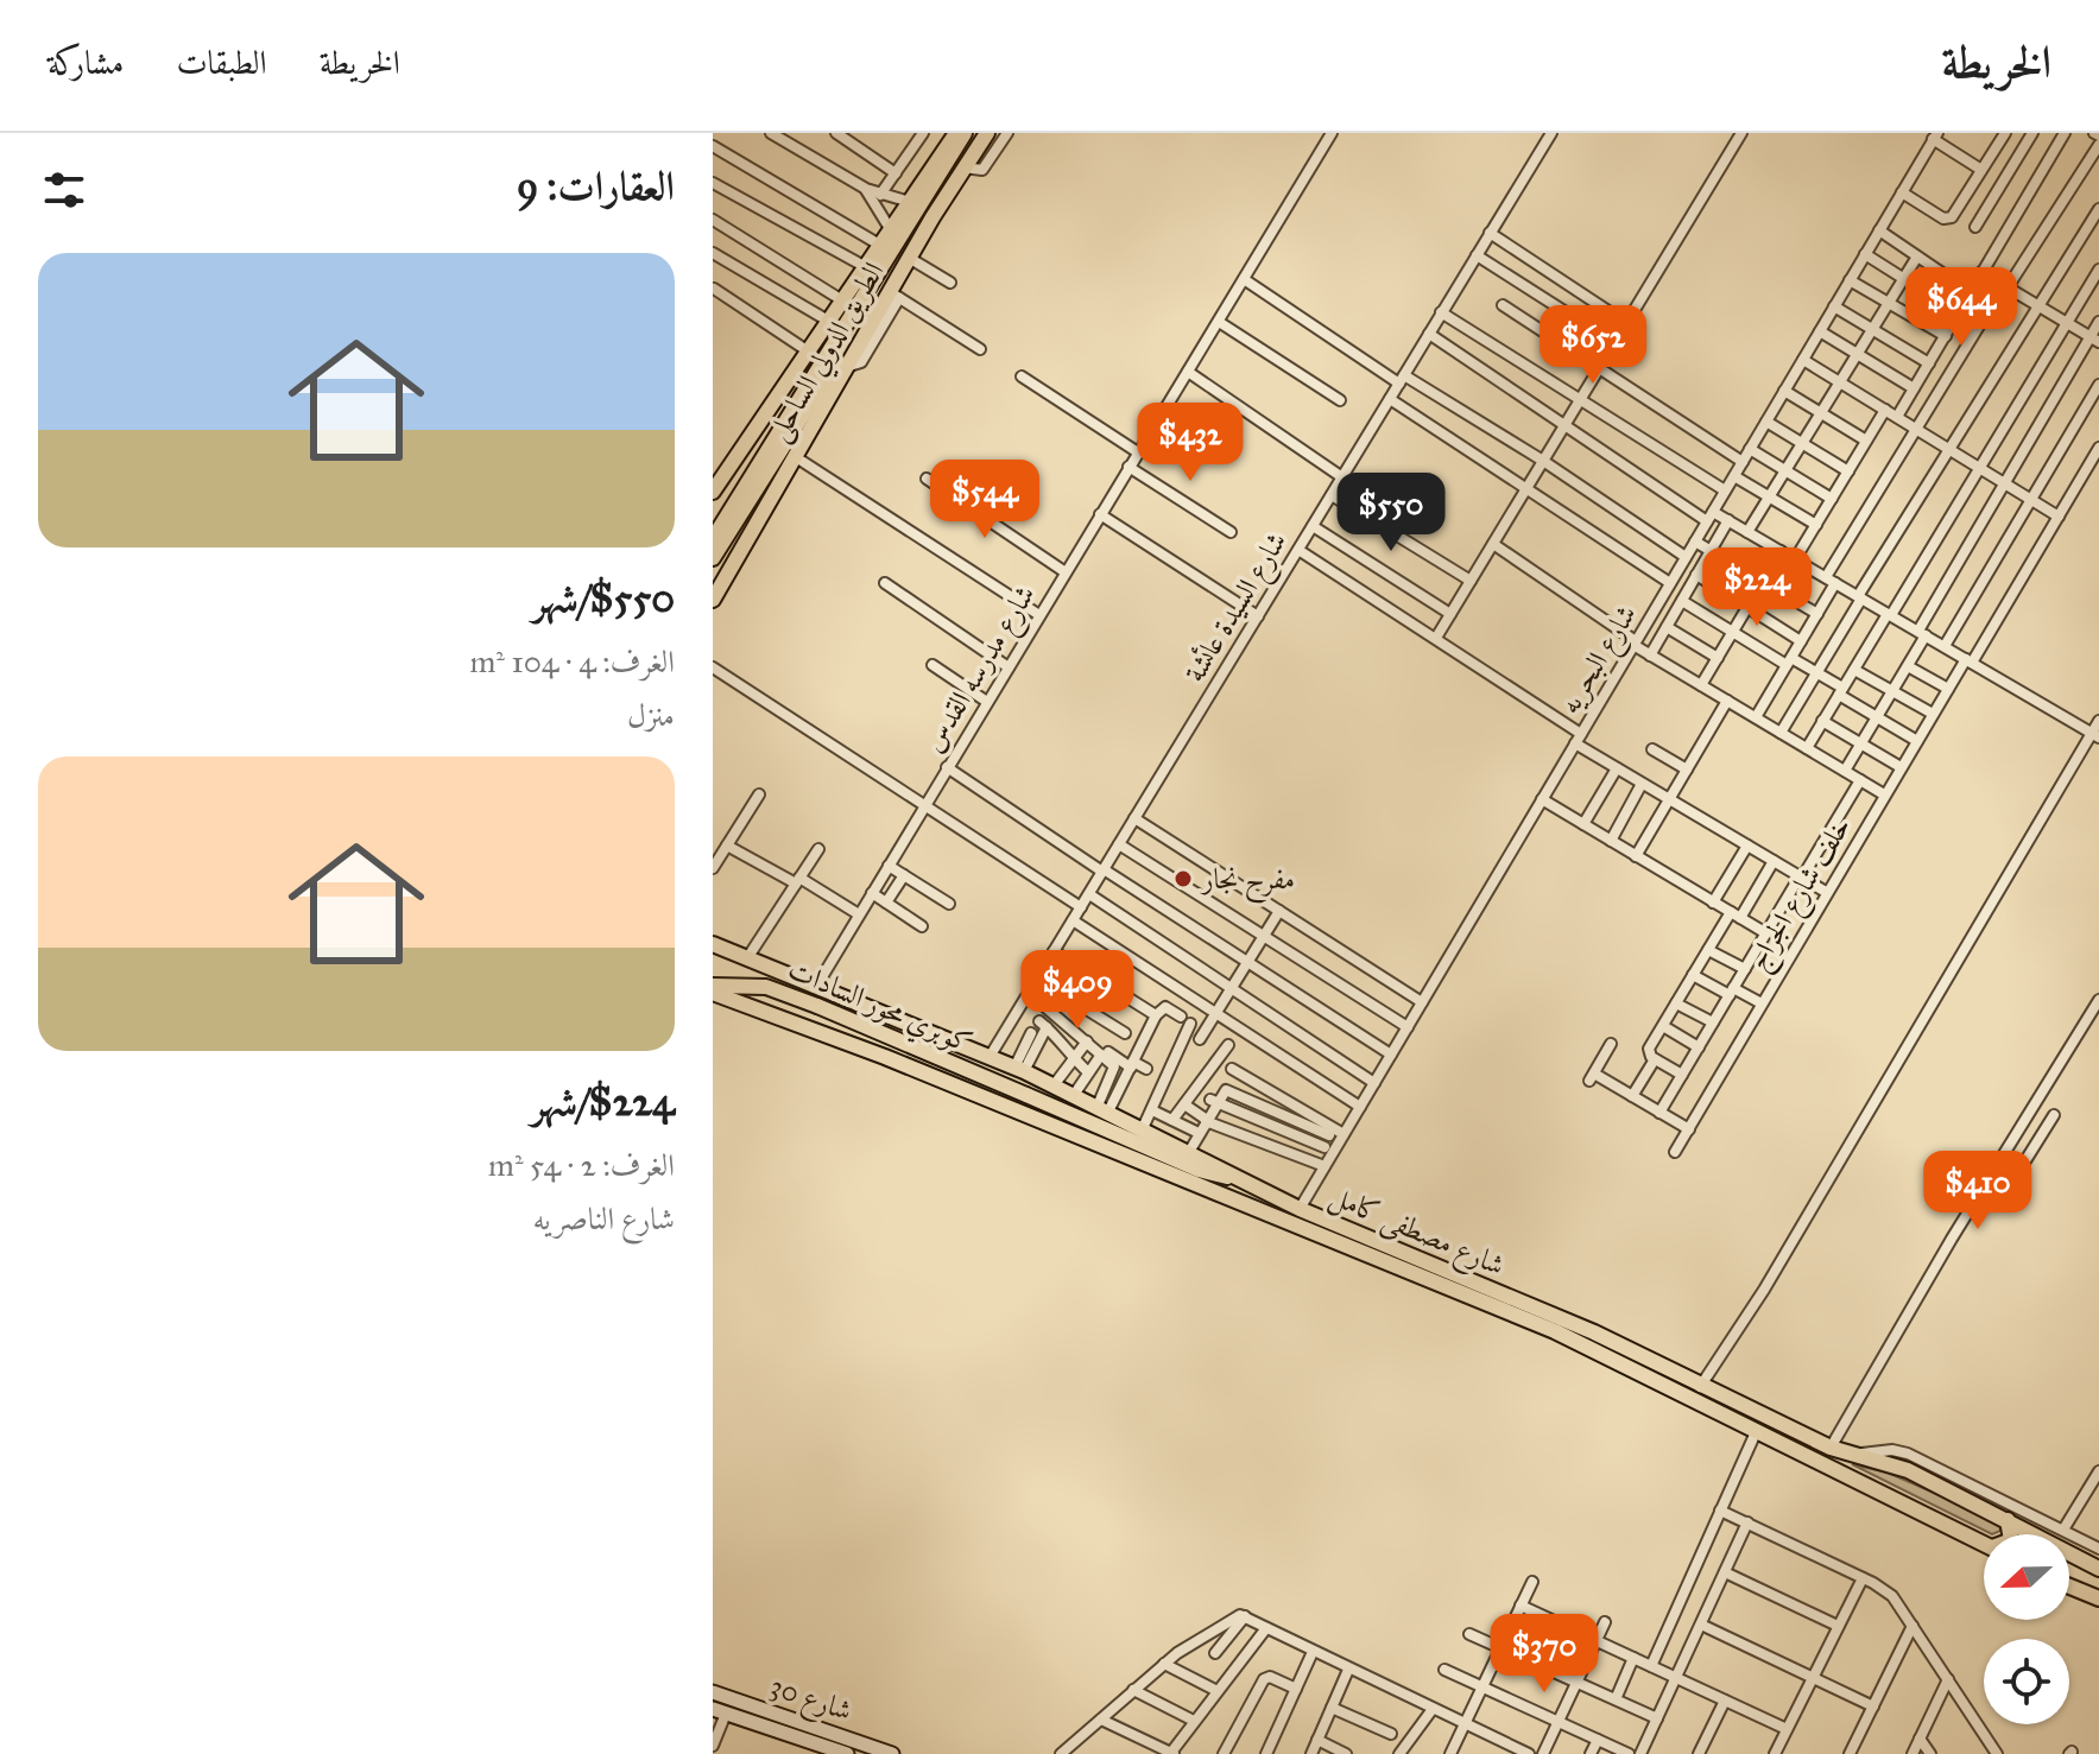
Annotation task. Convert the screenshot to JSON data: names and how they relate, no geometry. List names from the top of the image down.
{
  "streets": {
    "main road": ["الطريق الدولي الساحلى", "كوبري محور السادات", "شارع مصطفى كامل"],
    "street": [
      "شارع السيدة عائشة",
      "شارع البحريه",
      "شارع مدرسه القدس",
      "خلف شارع الجراج",
      "شارع 30"
    ]
  },
  "crossings": [
    ["شارع السيدة عائشة", "شارع مصطفى كامل"],
    ["شارع البحريه", "شارع مصطفى كامل"],
    ["شارع مدرسه القدس", "شارع مصطفى كامل"],
    ["كوبري محور السادات", "شارع مصطفى كامل"]
  ],
  "places": ["مفرح نجار"],
  "north": "left",
  "page": {
    "header": "الخريطة",
    "nav": ["الخريطة", "الطبقات", "مشاركة"],
    "heading": "العقارات: 9",
    "list": [
      {
        "name": "$550/شهر",
        "note": "الغرف: 4 · 104 m² · منزل"
      },
      {
        "name": "$224/شهر",
        "note": "الغرف: 2 · 54 m² · شارع الناصريه"
      }
    ],
    "price": [
      "$644",
      "$652",
      "$432",
      "$544",
      "$550",
      "$224",
      "$409",
      "$410",
      "$370"
    ]
  }
}
